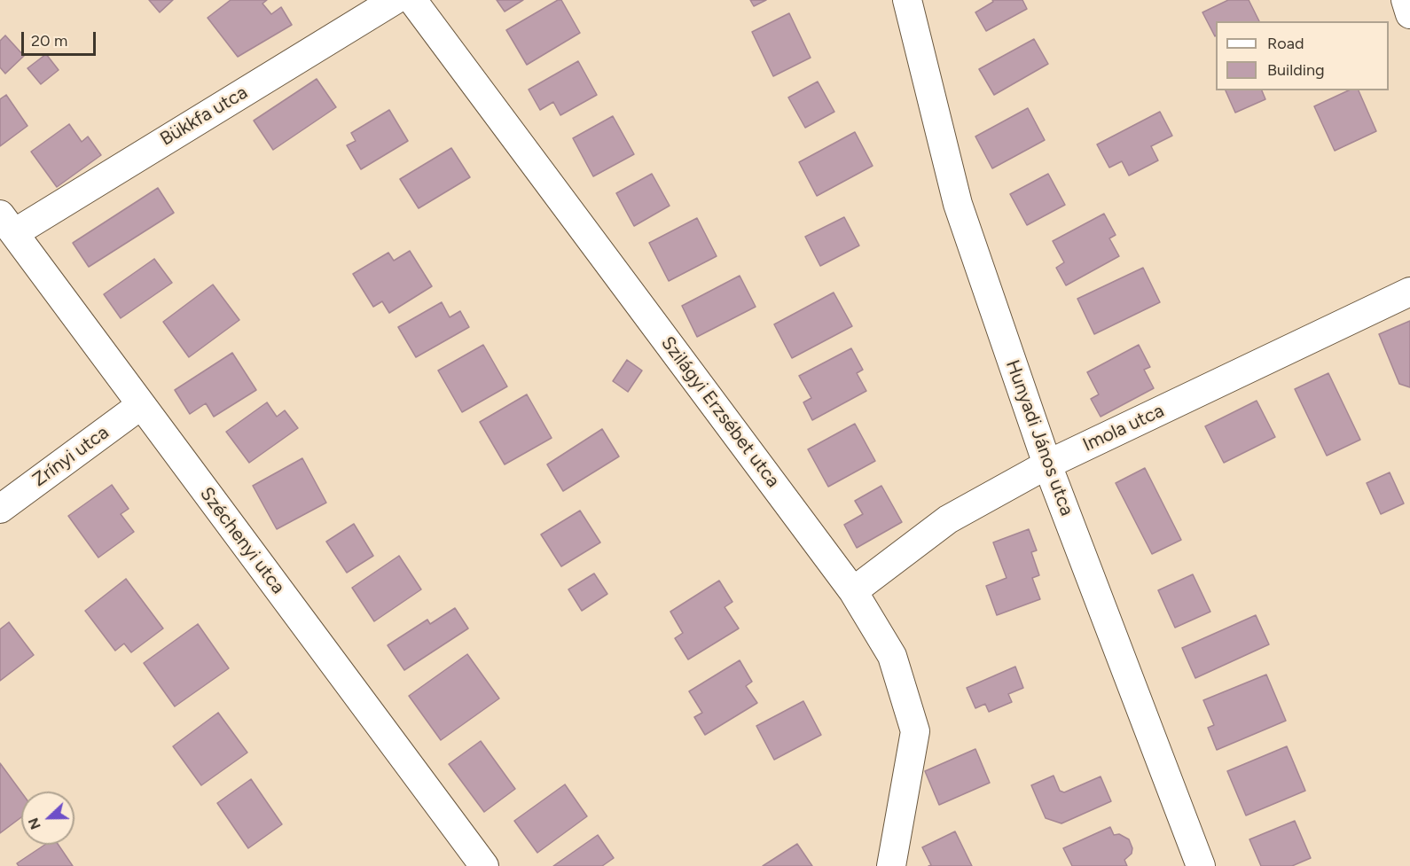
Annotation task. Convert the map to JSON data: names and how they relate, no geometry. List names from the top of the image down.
{
  "streets": {
    "street": [
      "Bükkfa utca",
      "Szilágyi Erzsébet utca",
      "Imola utca",
      "Hunyadi János utca",
      "Zrínyi utca",
      "Széchenyi utca"
    ]
  },
  "crossings": [
    ["Bükkfa utca", "Széchenyi utca"],
    ["Szilágyi Erzsébet utca", "Imola utca"],
    ["Imola utca", "Hunyadi János utca"],
    ["Zrínyi utca", "Széchenyi utca"]
  ],
  "legend": ["Road", "Building"],
  "scale_bar": "20 m",
  "north": "left"
}
